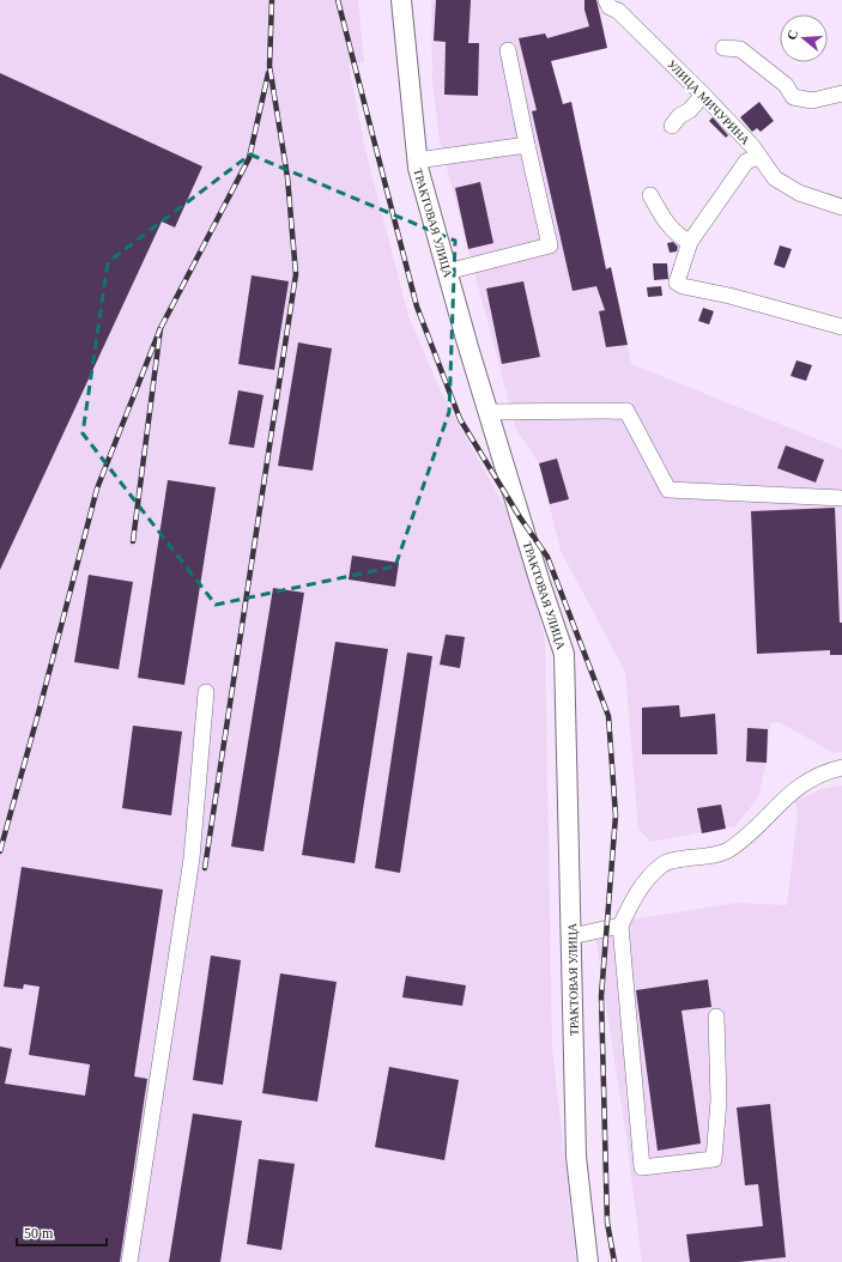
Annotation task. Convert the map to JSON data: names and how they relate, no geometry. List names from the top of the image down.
{
  "streets": {
    "main road": ["ТРАКТОВАЯ УЛИЦА"],
    "street": ["УЛИЦА МИЧУРИНА"]
  },
  "scale_bar": "50 m",
  "north": "left"
}
